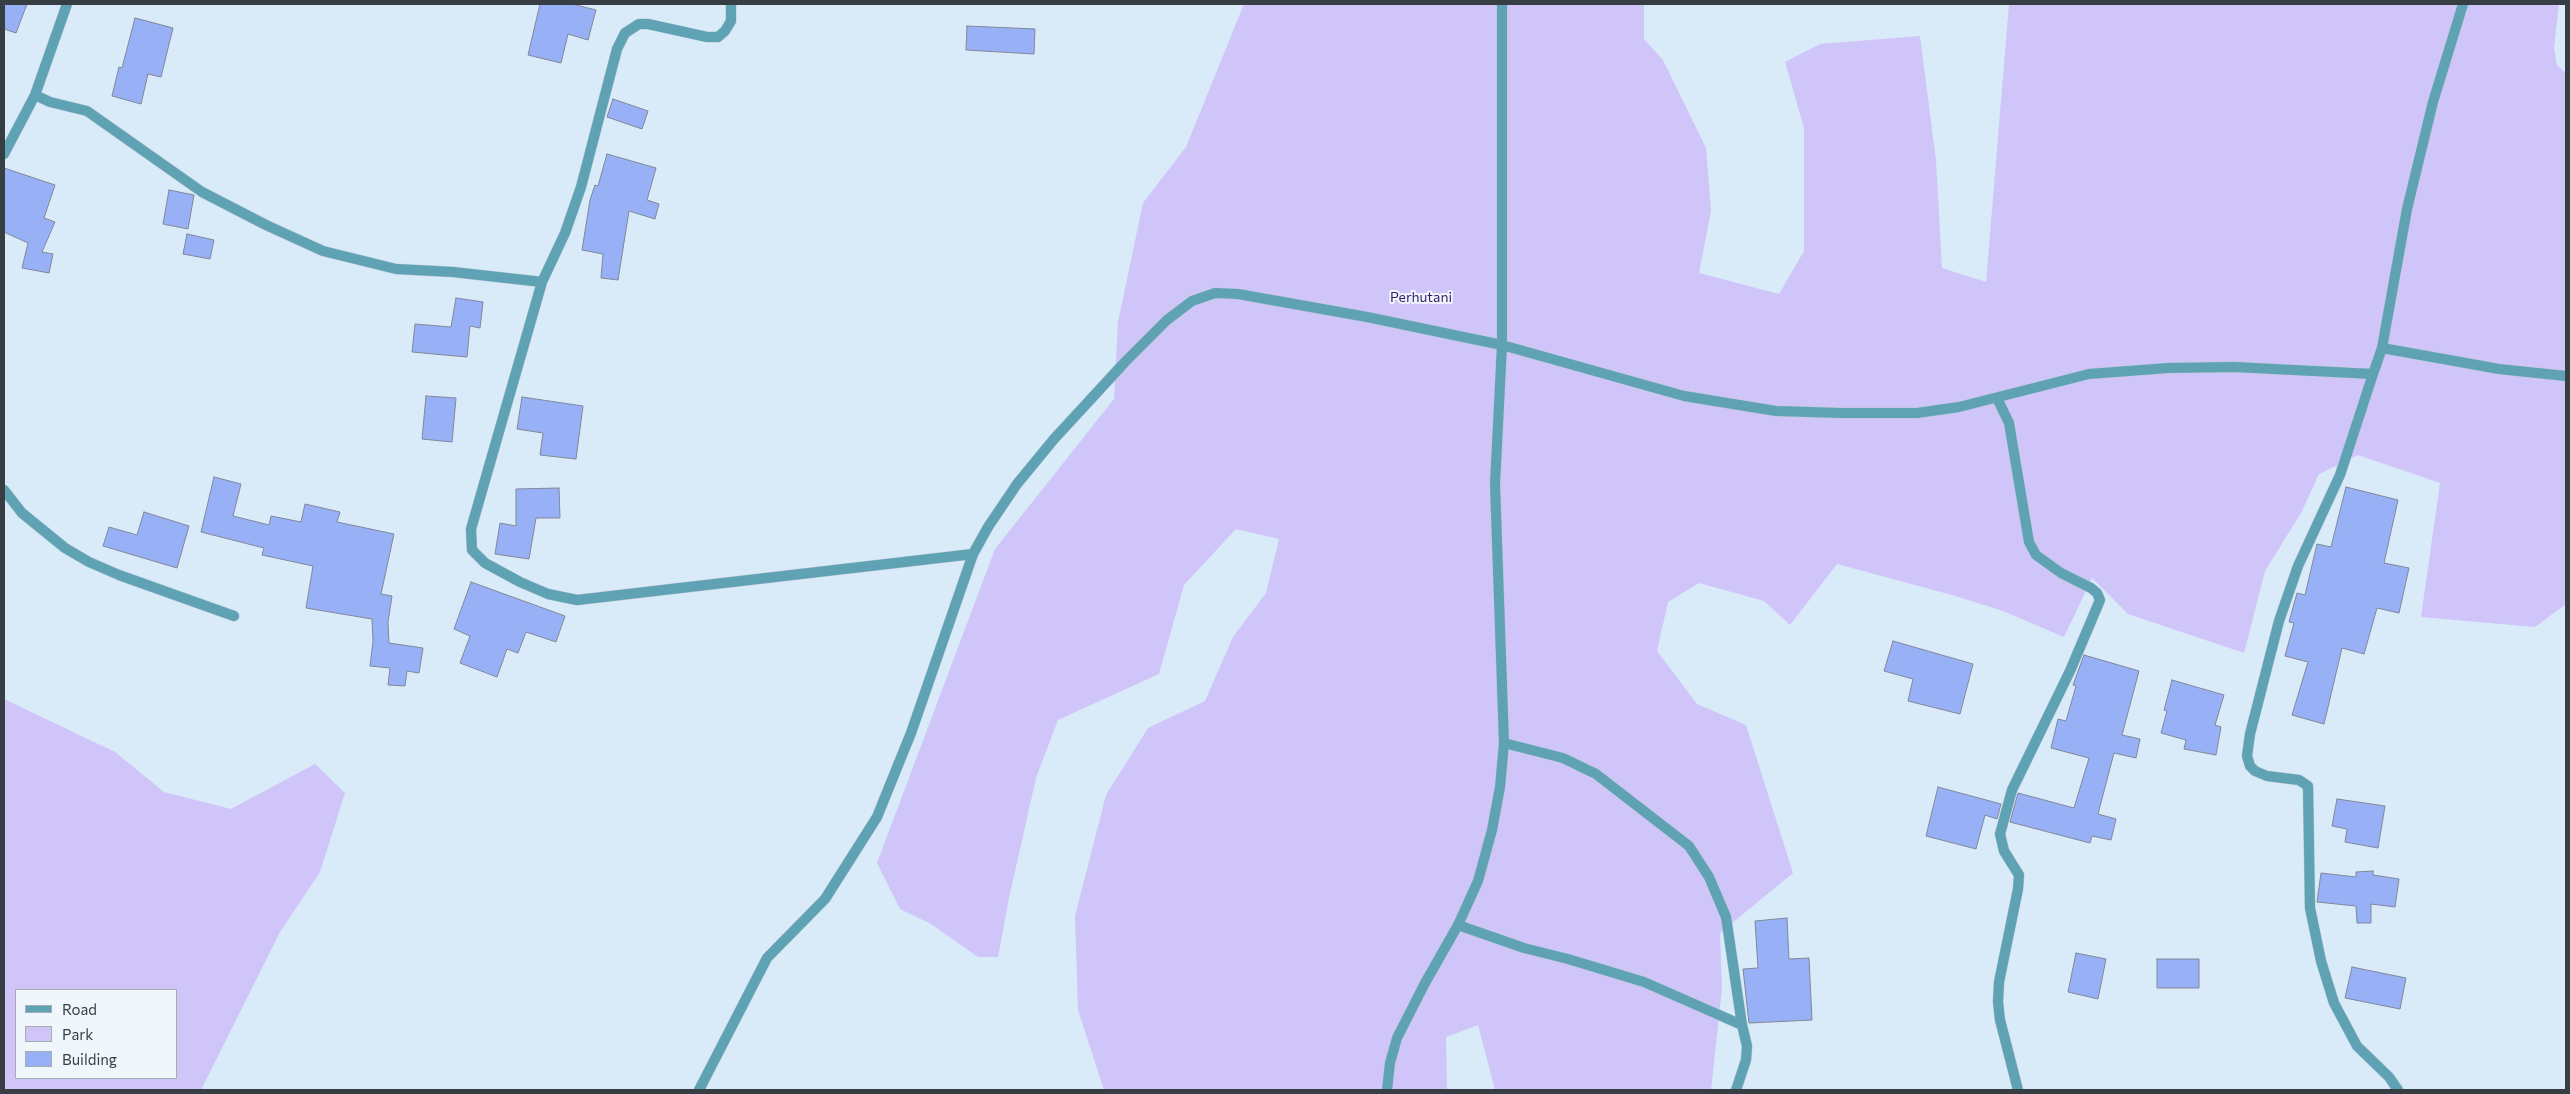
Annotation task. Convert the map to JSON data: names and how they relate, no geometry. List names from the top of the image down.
{
  "parks": ["Perhutani"],
  "legend": ["Road", "Park", "Building"]
}
